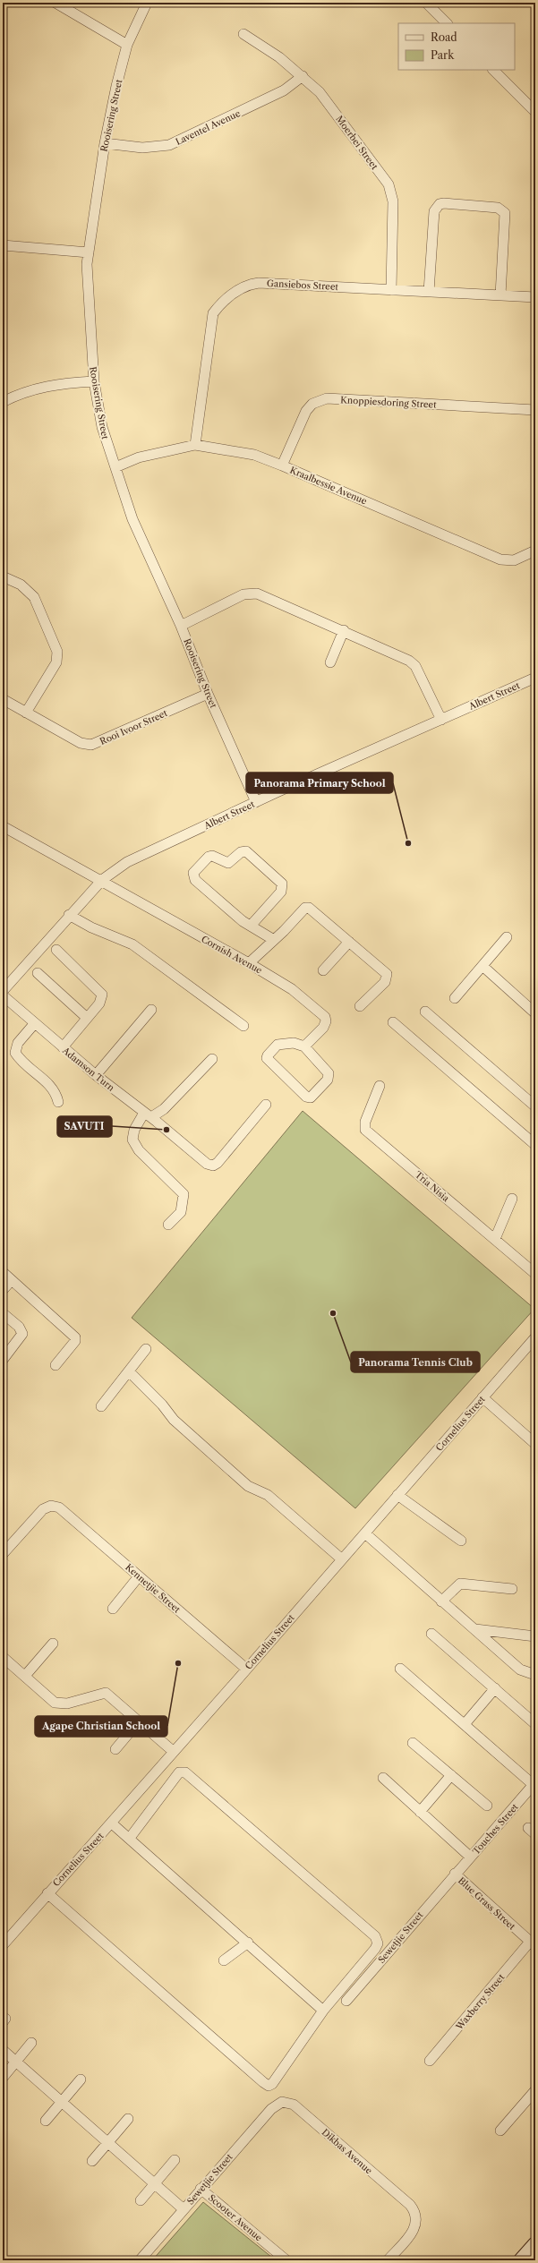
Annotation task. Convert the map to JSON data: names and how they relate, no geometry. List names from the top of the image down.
{
  "streets": {
    "street": [
      "Rooisering Street",
      "Laventel Avenue",
      "Moerbei Street",
      "Gansiebos Street",
      "Knoppiesdoring Street",
      "Kraalbessie Avenue",
      "Albert Street",
      "Rooi Ivoor Street",
      "Cornish Avenue",
      "Adamson Turn",
      "Tria Nisia",
      "Cornelius Street",
      "Kennetjie Street",
      "Touches Street",
      "Blue Grass Street",
      "Sewetjie Street",
      "Waxberry Street",
      "Dikbas Avenue",
      "Scooter Avenue"
    ]
  },
  "crossings": [
    ["Rooisering Street", "Laventel Avenue"],
    ["Rooisering Street", "Kraalbessie Avenue"],
    ["Rooisering Street", "Albert Street"],
    ["Rooisering Street", "Rooi Ivoor Street"],
    ["Laventel Avenue", "Moerbei Street"],
    ["Moerbei Street", "Gansiebos Street"],
    ["Gansiebos Street", "Kraalbessie Avenue"],
    ["Knoppiesdoring Street", "Kraalbessie Avenue"],
    ["Albert Street", "Cornish Avenue"],
    ["Cornelius Street", "Kennetjie Street"],
    ["Touches Street", "Blue Grass Street"],
    ["Touches Street", "Sewetjie Street"],
    ["Blue Grass Street", "Sewetjie Street"],
    ["Blue Grass Street", "Waxberry Street"],
    ["Sewetjie Street", "Dikbas Avenue"],
    ["Sewetjie Street", "Scooter Avenue"]
  ],
  "places": [
    "Panorama Primary School",
    "SAVUTI",
    "Panorama Tennis Club",
    "Agape Christian School"
  ],
  "legend": ["Road", "Park"]
}
